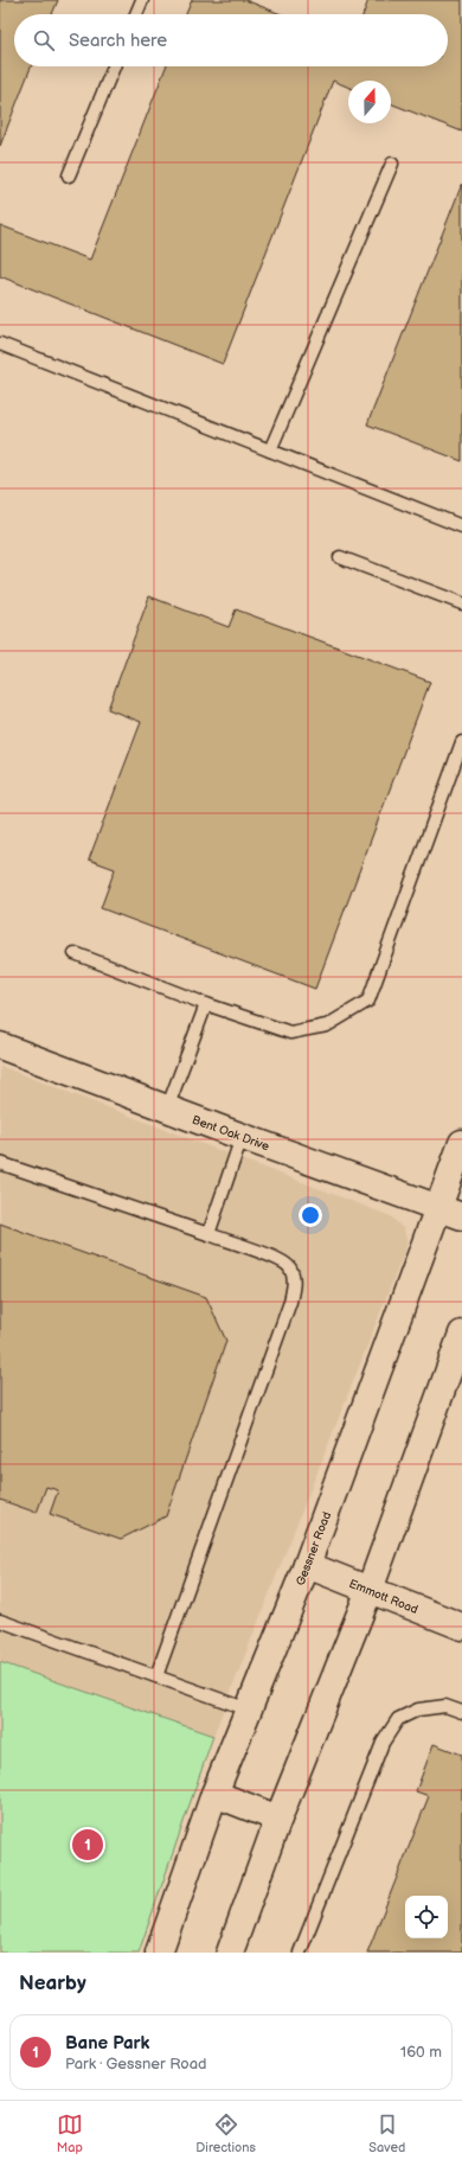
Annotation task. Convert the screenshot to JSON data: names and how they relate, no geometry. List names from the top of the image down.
{
  "streets": {
    "main road": ["Bent Oak Drive", "Gessner Road", "Emmott Road"]
  },
  "crossings": [
    ["Bent Oak Drive", "Gessner Road"],
    ["Gessner Road", "Emmott Road"]
  ],
  "north": "top",
  "page": {
    "search": "Search here",
    "pins": "1",
    "heading": "Nearby",
    "list": [
      {
        "mark": "1",
        "name": "Bane Park",
        "note": "Park · Gessner Road",
        "value": "160 m"
      }
    ],
    "nav": ["Map", "Directions", "Saved"]
  }
}
